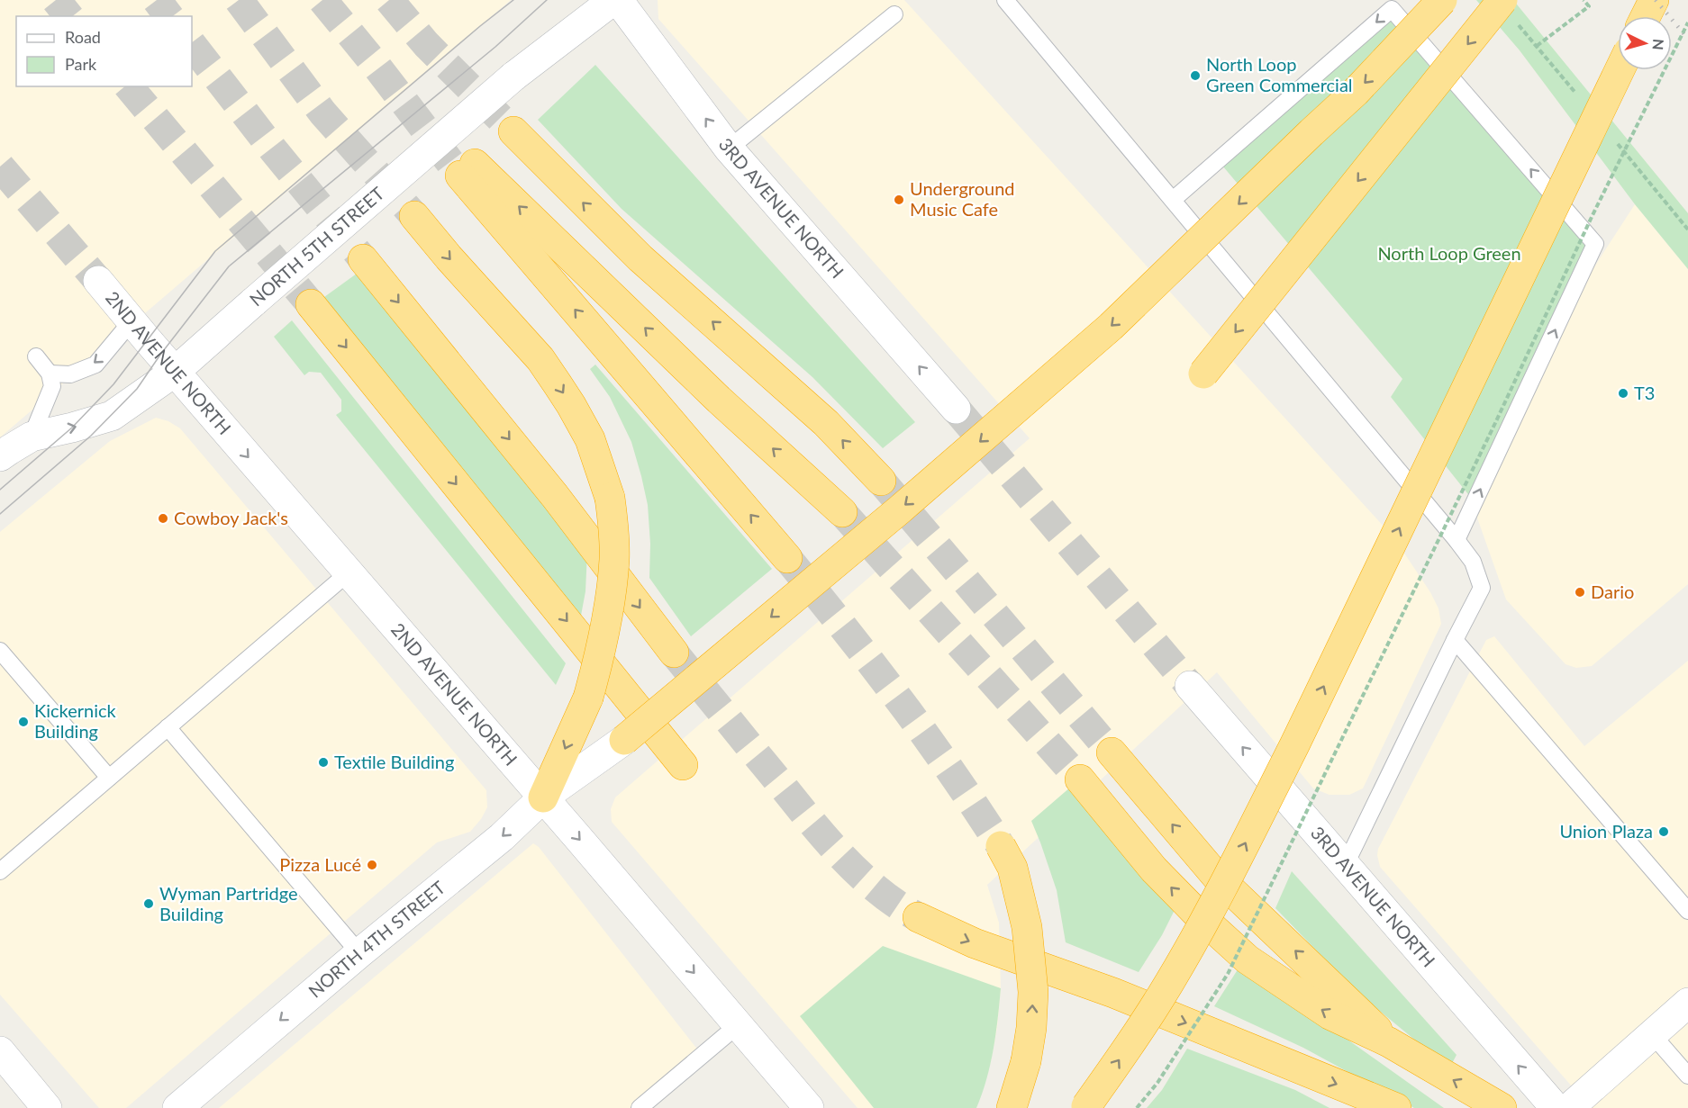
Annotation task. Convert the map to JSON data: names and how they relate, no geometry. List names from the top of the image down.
{
  "streets": {
    "street": [
      "3RD AVENUE NORTH",
      "NORTH 5TH STREET",
      "2ND AVENUE NORTH",
      "NORTH 4TH STREET"
    ]
  },
  "crossings": [
    ["NORTH 5TH STREET", "2ND AVENUE NORTH"],
    ["2ND AVENUE NORTH", "NORTH 4TH STREET"]
  ],
  "one_way": ["3RD AVENUE NORTH", "2ND AVENUE NORTH", "NORTH 4TH STREET"],
  "parks": ["North Loop Green"],
  "places": [
    "North Loop Green Commercial",
    "Underground Music Cafe",
    "T3",
    "Cowboy Jack's",
    "Dario",
    "Kickernick Building",
    "Textile Building",
    "Union Plaza",
    "Pizza Lucé",
    "Wyman Partridge Building"
  ],
  "legend": ["Road", "Park"],
  "north": "right"
}
